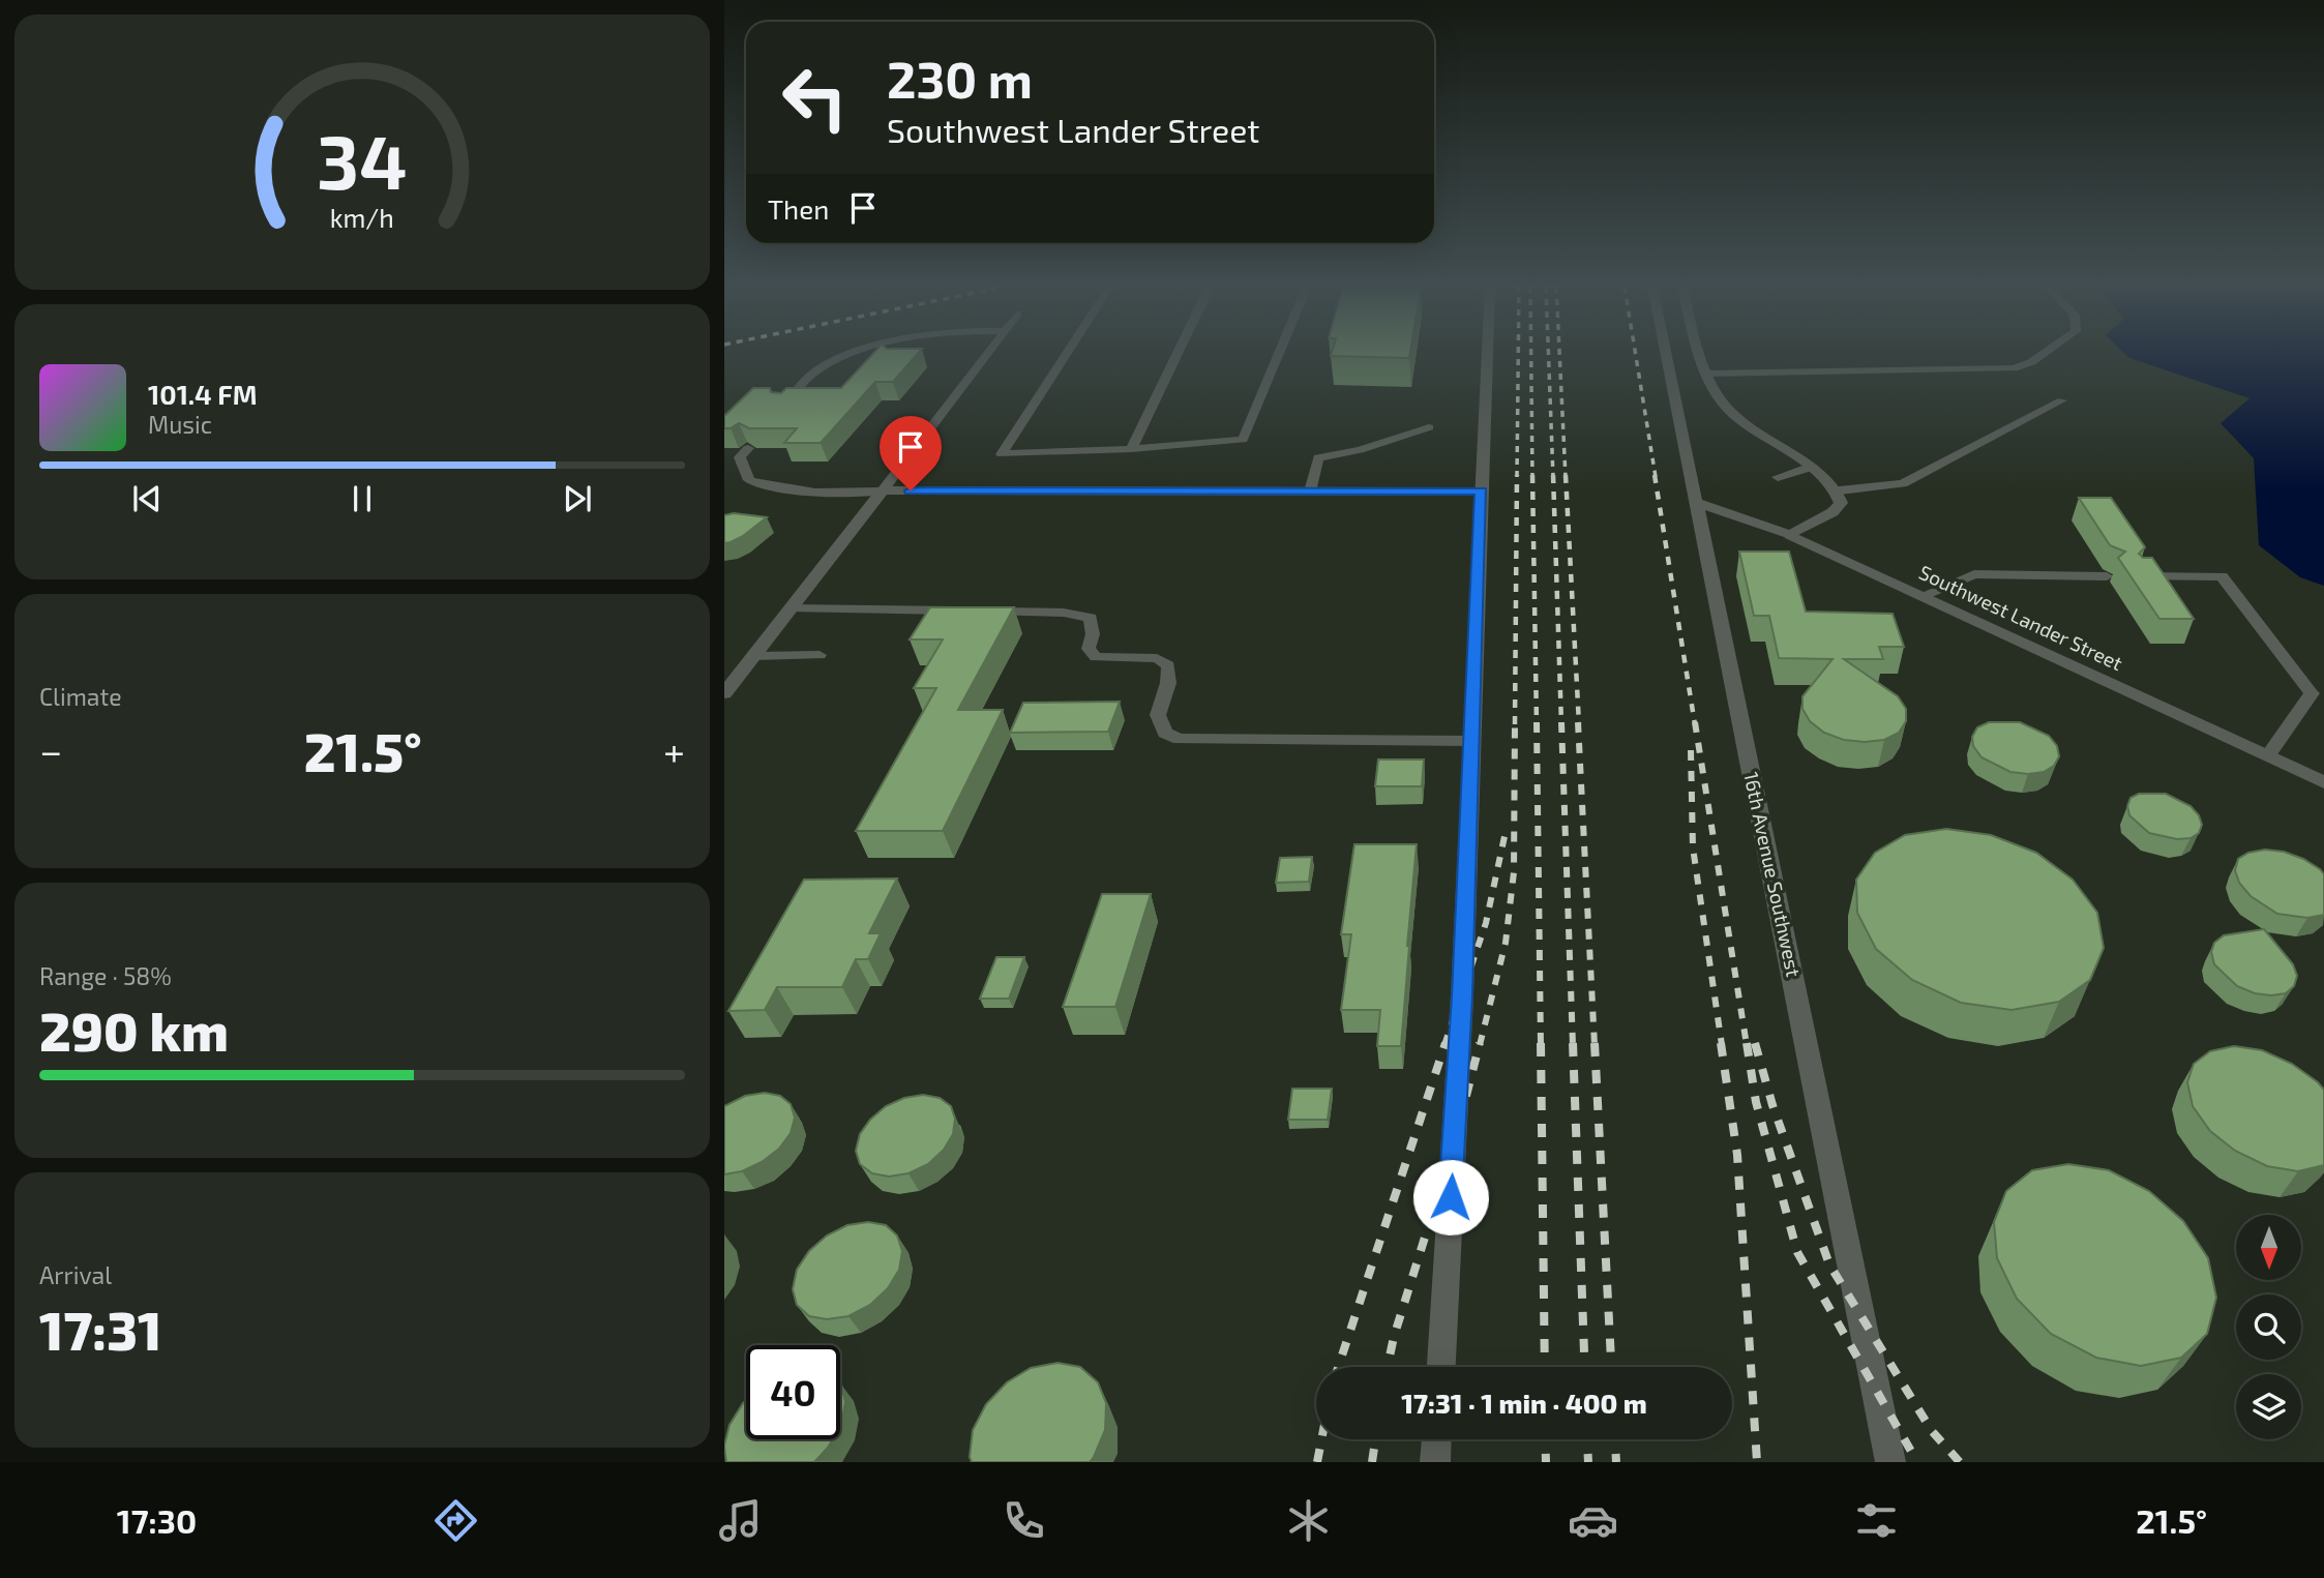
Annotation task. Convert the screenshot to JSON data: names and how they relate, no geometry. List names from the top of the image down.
{
  "streets": {
    "street": ["Southwest Lander Street", "16th Avenue Southwest"]
  },
  "crossings": [
    ["Southwest Lander Street", "16th Avenue Southwest"]
  ],
  "north": "bottom",
  "page": {
    "turn": ["230 m", "Southwest Lander Street"],
    "then": "Then",
    "song": ["101.4 FM", "Music"],
    "tile": [
      "Climate",
      ["Range · 58%", "290 km"],
      ["Arrival", "17:31"]
    ],
    "heat": ["−", "21.5°", "+"],
    "limit": "40",
    "trip": "17:31 · 1 min · 400 m",
    "tabs": ["17:30", "21.5°"],
    "gauge": ["34", "km/h"]
  }
}
